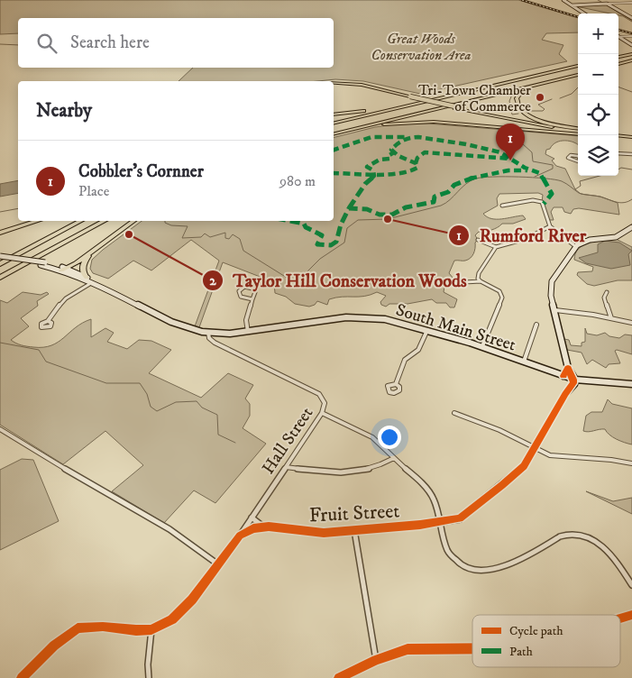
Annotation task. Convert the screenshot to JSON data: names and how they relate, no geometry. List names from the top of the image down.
{
  "streets": {
    "street": ["South Main Street", "Hall Street", "Fruit Street"]
  },
  "crossings": [
    ["South Main Street", "Hall Street"],
    ["South Main Street", "Fruit Street"],
    ["Hall Street", "Fruit Street"]
  ],
  "parks": ["Great Woods Conservation Area"],
  "places": ["Tri-Town Chamber of Commerce", "Rumford River", "Taylor Hill Conservation Woods"],
  "legend": ["Cycle path", "Path"],
  "page": {
    "map_buttons": ["+", "−"],
    "search": "Search here",
    "heading": "Nearby",
    "pins": "1",
    "list": [
      {
        "mark": "1",
        "name": "Cobbler's Cornner",
        "note": "Place",
        "value": "980 m"
      }
    ]
  }
}
